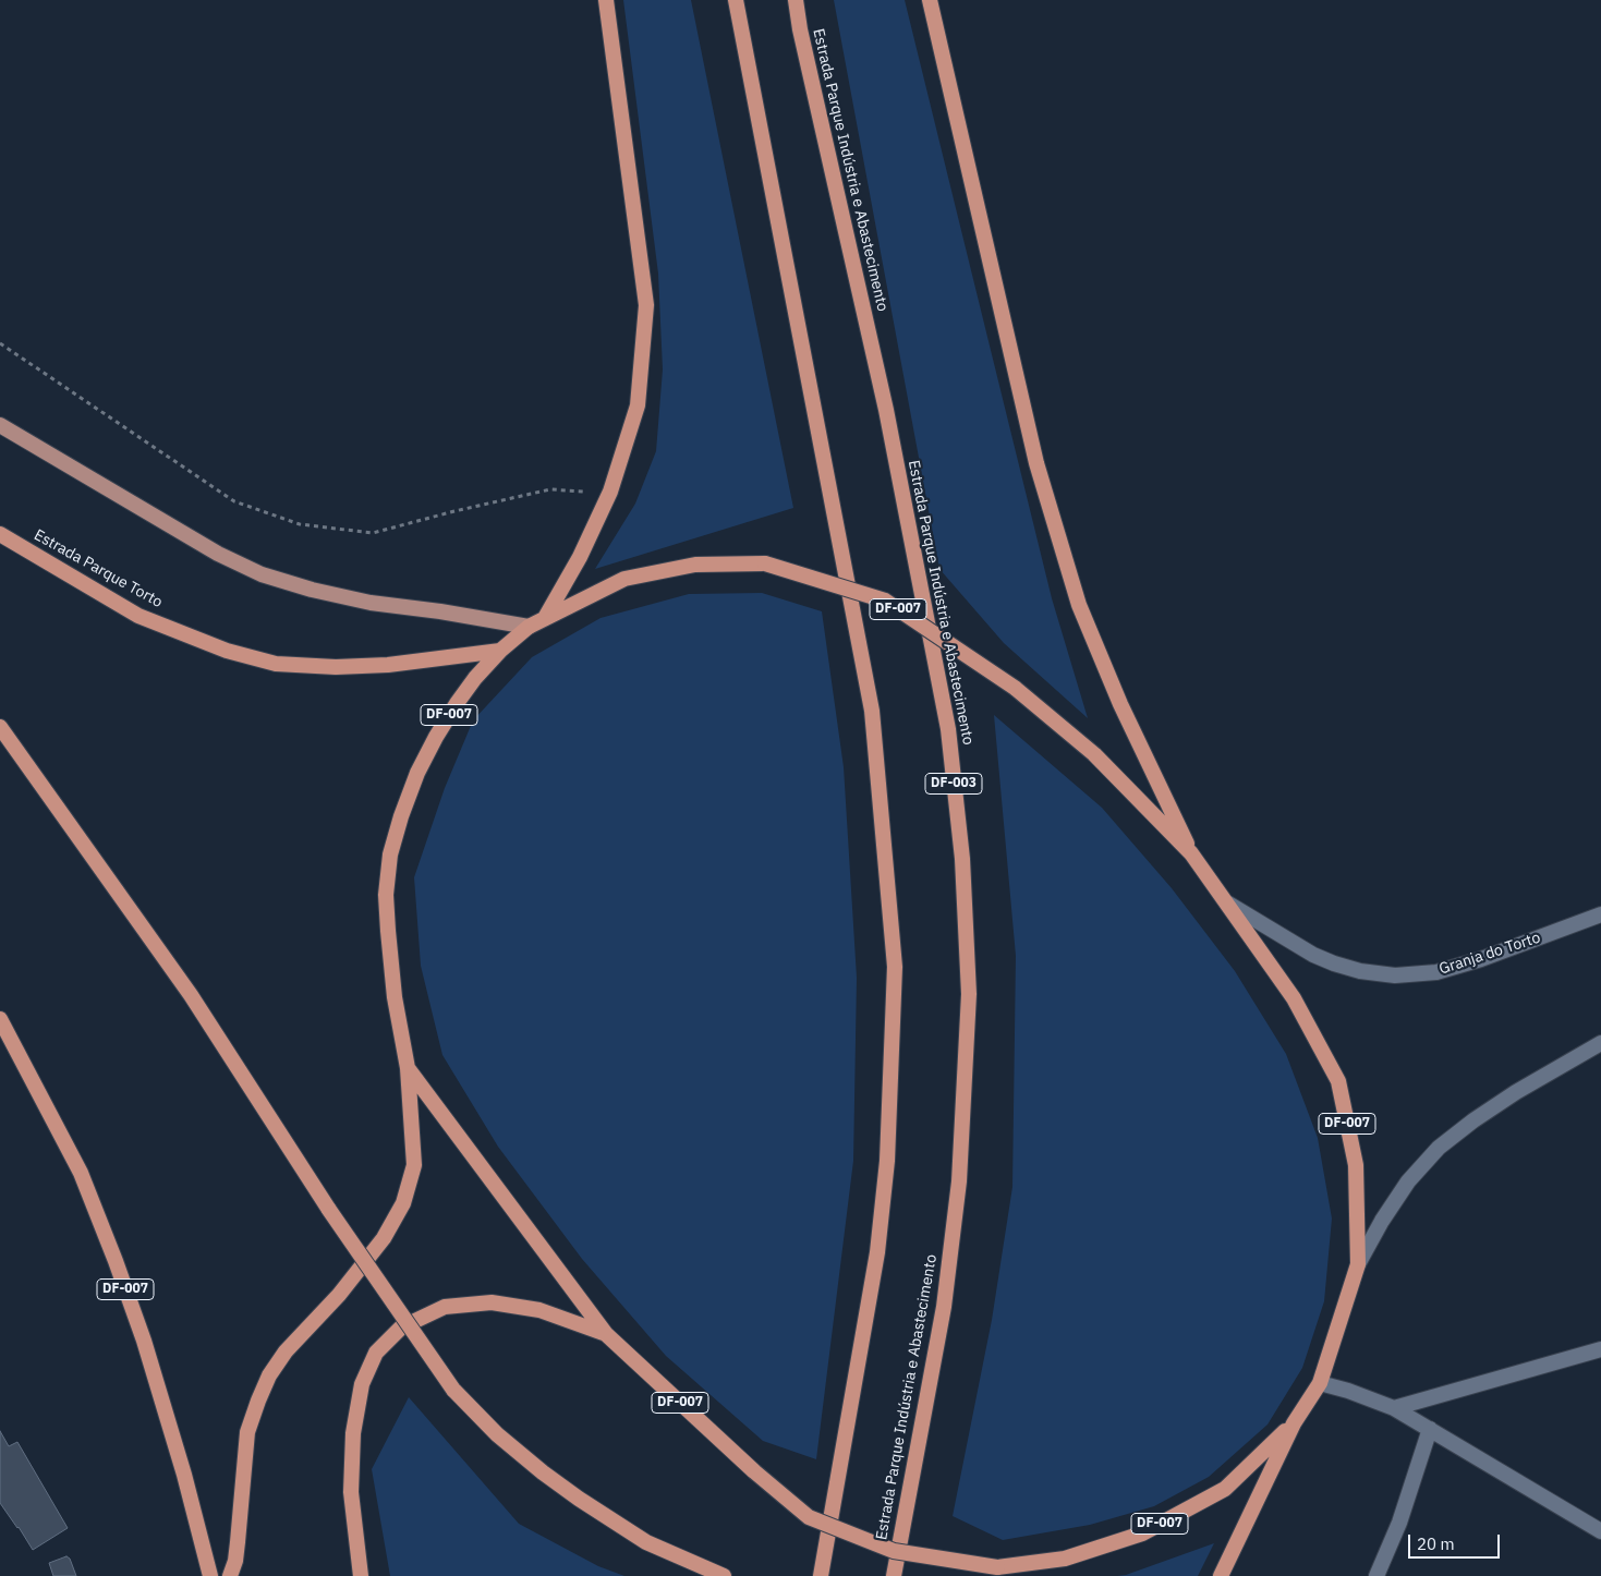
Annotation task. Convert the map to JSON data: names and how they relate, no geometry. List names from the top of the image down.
{
  "streets": {
    "highway": [
      "Estrada Parque Indústria e Abastecimento",
      "Estrada Parque Torto",
      "DF-007",
      "DF-003"
    ],
    "street": ["Granja do Torto"]
  },
  "crossings": [
    ["Estrada Parque Torto", "DF-007"],
    ["DF-007", "Granja do Torto"]
  ],
  "scale_bar": "20 m"
}
